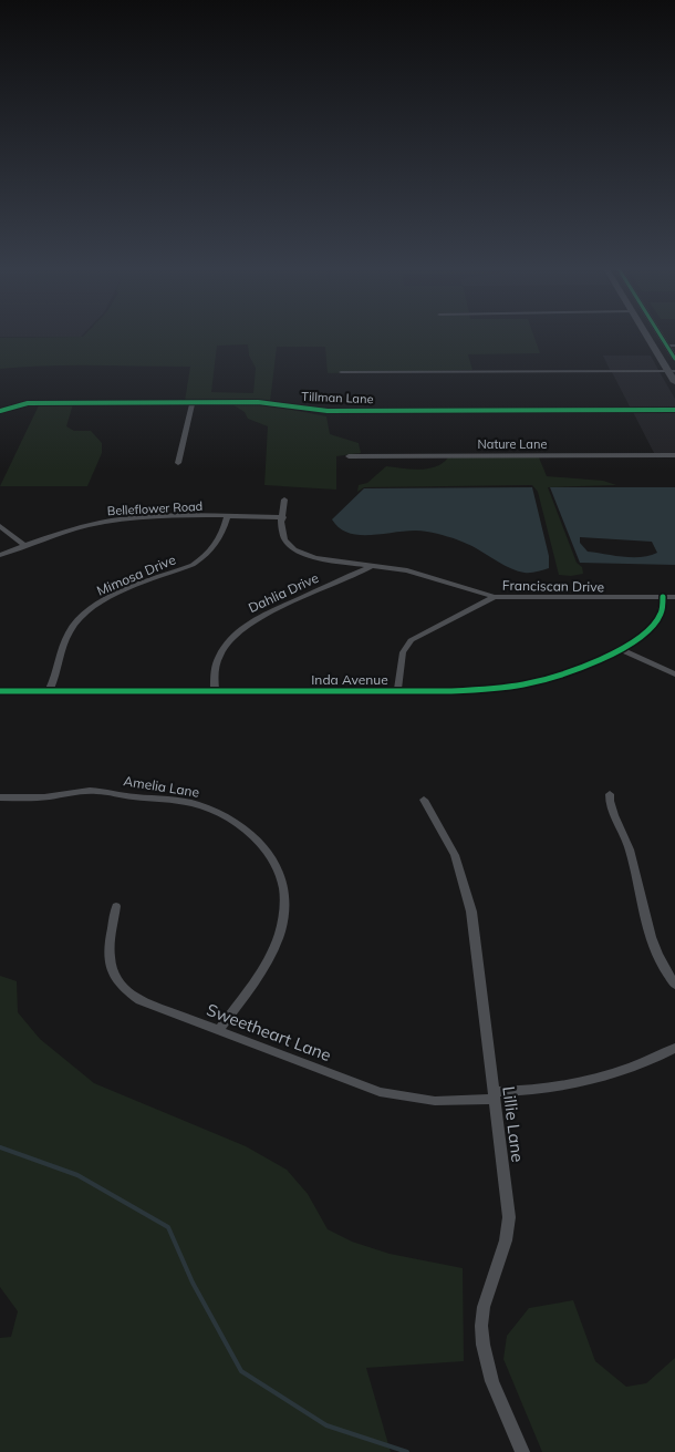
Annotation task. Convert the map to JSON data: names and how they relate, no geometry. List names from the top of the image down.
{
  "streets": {
    "street": [
      "Tillman Lane",
      "Nature Lane",
      "Belleflower Road",
      "Mimosa Drive",
      "Franciscan Drive",
      "Dahlia Drive",
      "Inda Avenue",
      "Amelia Lane",
      "Sweetheart Lane",
      "Lillie Lane"
    ]
  },
  "crossings": [
    ["Belleflower Road", "Mimosa Drive"],
    ["Belleflower Road", "Franciscan Drive"],
    ["Mimosa Drive", "Inda Avenue"],
    ["Franciscan Drive", "Dahlia Drive"],
    ["Franciscan Drive", "Inda Avenue"],
    ["Dahlia Drive", "Inda Avenue"],
    ["Amelia Lane", "Sweetheart Lane"],
    ["Sweetheart Lane", "Lillie Lane"]
  ]
}
